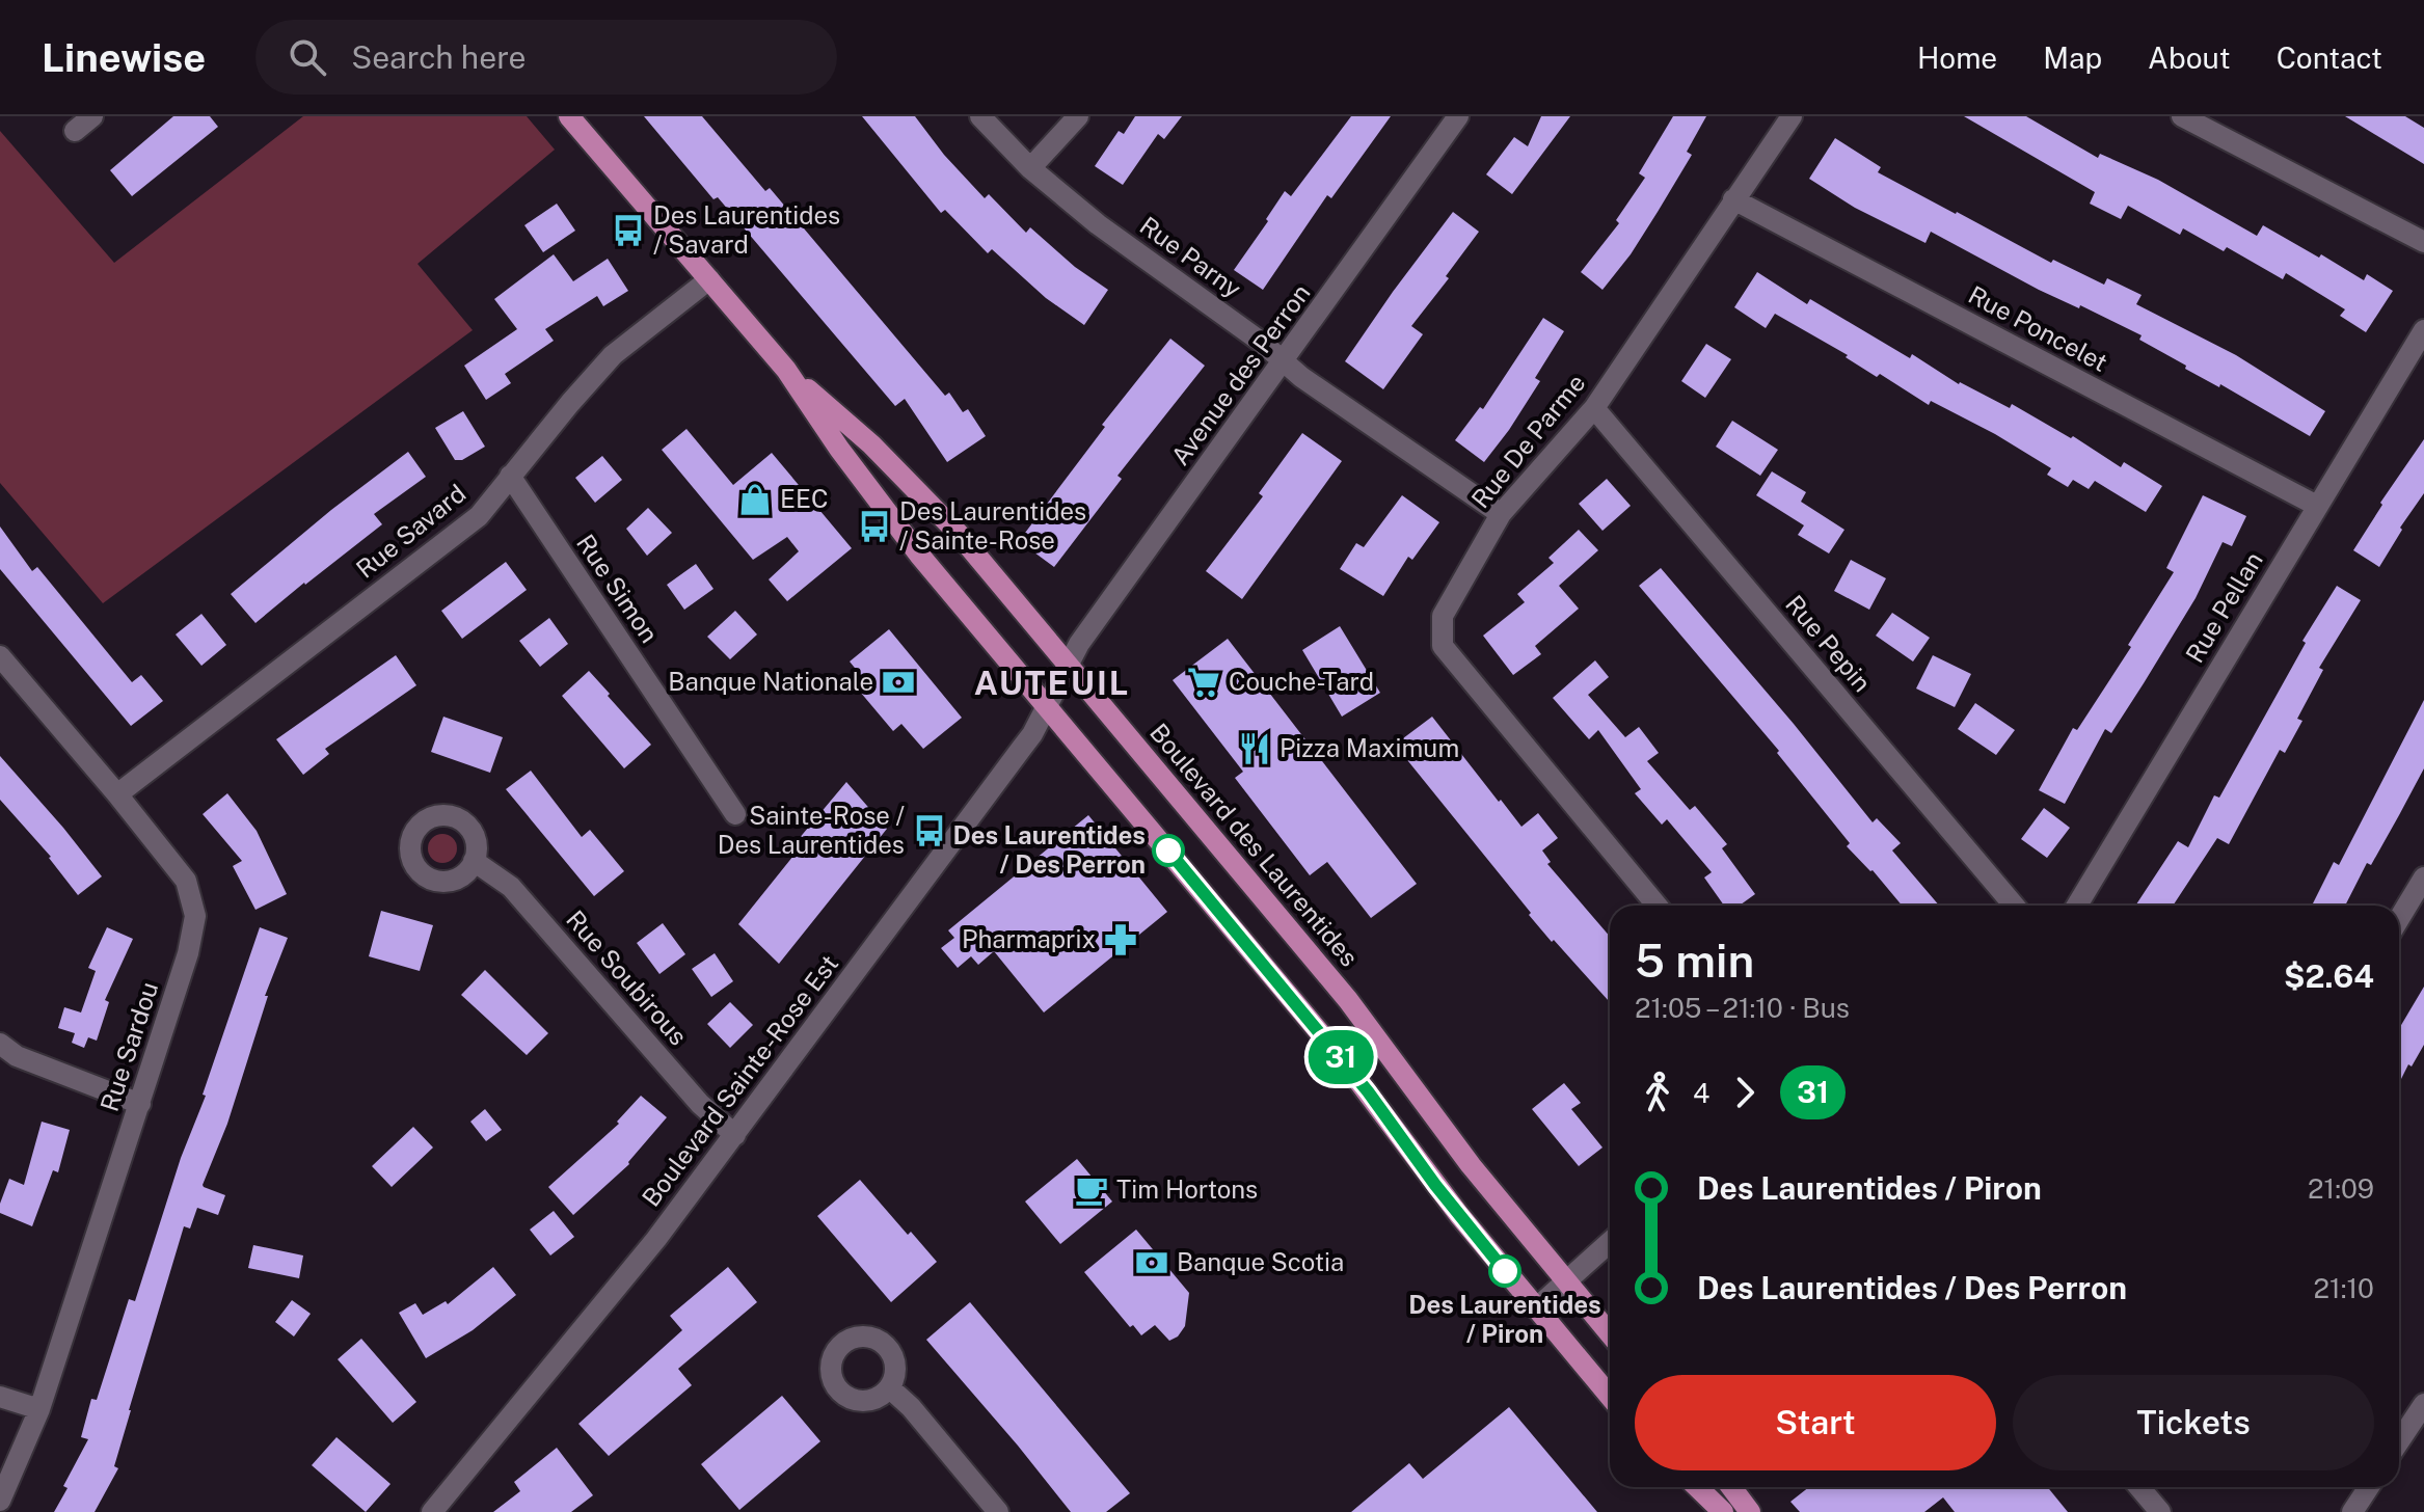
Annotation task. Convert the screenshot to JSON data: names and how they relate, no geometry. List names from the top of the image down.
{
  "streets": {
    "main road": ["Boulevard des Laurentides"],
    "street": [
      "Rue Parny",
      "Rue Poncelet",
      "Avenue des Perron",
      "Rue De Parme",
      "Rue Savard",
      "Rue Simon",
      "Rue Pellan",
      "Rue Pepin",
      "Rue Soubirous",
      "Rue Sardou",
      "Boulevard Sainte-Rose Est"
    ]
  },
  "crossings": [
    ["Rue Parny", "Avenue des Perron"],
    ["Rue Parny", "Rue De Parme"],
    ["Rue Poncelet", "Rue De Parme"],
    ["Rue Poncelet", "Rue Pellan"],
    ["Avenue des Perron", "Boulevard des Laurentides"],
    ["Avenue des Perron", "Boulevard Sainte-Rose Est"],
    ["Rue De Parme", "Rue Pepin"],
    ["Rue Savard", "Rue Simon"],
    ["Rue Savard", "Boulevard des Laurentides"],
    ["Rue Savard", "Rue Sardou"],
    ["Boulevard des Laurentides", "Boulevard Sainte-Rose Est"],
    ["Rue Soubirous", "Boulevard Sainte-Rose Est"]
  ],
  "districts": ["AUTEUIL"],
  "places": {
    "bus stop": ["Des Laurentides / Savard", "Des Laurentides / Sainte-Rose", "Sainte-Rose / Des Laurentides"],
    "shop": ["EEC"],
    "bank": ["Banque Nationale", "Banque Scotia"],
    "supermarket": ["Couche-Tard"],
    "restaurant": ["Pizza Maximum"],
    "other": ["Des Laurentides / Des Perron", "Des Laurentides / Piron"],
    "pharmacy": ["Pharmaprix"],
    "cafe": ["Tim Hortons"]
  },
  "lines": ["bus line 31"],
  "page": {
    "header": "Linewise",
    "search": "Search here",
    "nav": [
      "Home",
      "Map",
      "About",
      "Contact"
    ],
    "on_map": "31",
    "heading": ["5 min", "21:05 – 21:10 · Bus", "$2.64"],
    "legs": ["4", "31"],
    "list": [
      {
        "name": "Des Laurentides / Piron",
        "value": "21:09"
      },
      {
        "name": "Des Laurentides / Des Perron",
        "value": "21:10"
      }
    ],
    "buttons": ["Start", "Tickets"]
  }
}
